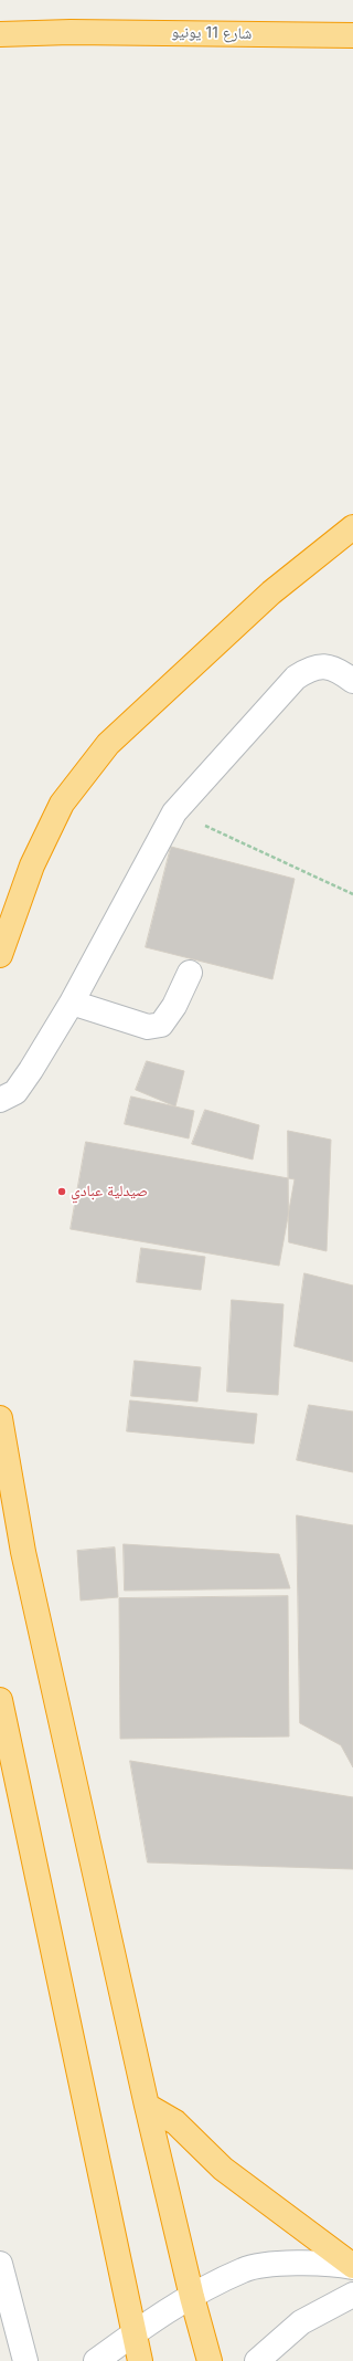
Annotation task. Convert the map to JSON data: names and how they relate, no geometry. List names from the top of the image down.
{
  "streets": {
    "highway": ["شارع 11 يونيو"]
  },
  "places": ["صيدلية عبادي"]
}
